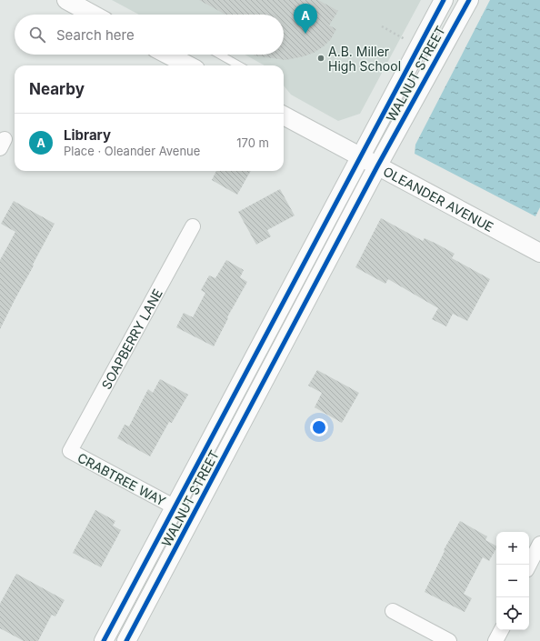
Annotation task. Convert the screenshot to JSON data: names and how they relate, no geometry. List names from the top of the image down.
{
  "streets": {
    "street": [
      "WALNUT STREET",
      "OLEANDER AVENUE",
      "SOAPBERRY LANE",
      "CRABTREE WAY"
    ]
  },
  "crossings": [
    ["WALNUT STREET", "OLEANDER AVENUE"],
    ["WALNUT STREET", "CRABTREE WAY"],
    ["SOAPBERRY LANE", "CRABTREE WAY"]
  ],
  "places": ["A.B. Miller High School"],
  "page": {
    "pins": "A",
    "search": "Search here",
    "heading": "Nearby",
    "list": [
      {
        "mark": "A",
        "name": "Library",
        "note": "Place · Oleander Avenue",
        "value": "170 m"
      }
    ],
    "map_buttons": ["+", "−"]
  }
}
